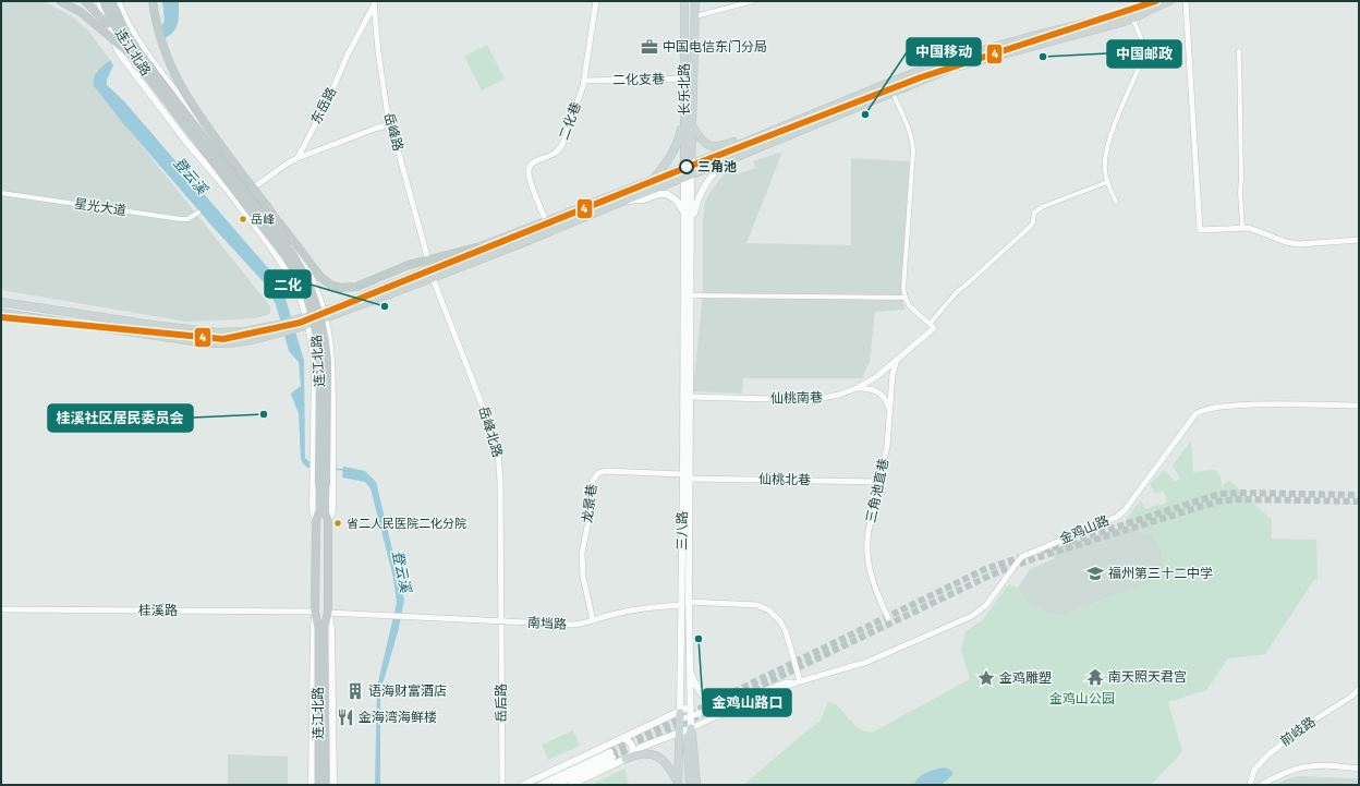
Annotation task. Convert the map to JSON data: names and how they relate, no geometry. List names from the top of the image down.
{
  "streets": {
    "highway": ["连江北路"],
    "main road": ["长乐北路", "三八路"],
    "street": [
      "二化支巷",
      "东岳路",
      "二化巷",
      "岳峰路",
      "星光大道",
      "仙桃南巷",
      "岳峰北路",
      "仙桃北巷",
      "三角池直巷",
      "龙景巷",
      "金鸡山路",
      "桂溪路",
      "南垱路",
      "岳后路",
      "前岐路"
    ]
  },
  "crossings": [
    ["连江北路", "桂溪路"],
    ["连江北路", "南垱路"],
    ["二化支巷", "长乐北路"],
    ["二化支巷", "二化巷"],
    ["长乐北路", "三八路"],
    ["东岳路", "岳峰路"],
    ["仙桃南巷", "三角池直巷"],
    ["仙桃南巷", "三八路"],
    ["岳峰北路", "南垱路"],
    ["岳峰北路", "岳后路"],
    ["仙桃北巷", "三角池直巷"],
    ["仙桃北巷", "三八路"],
    ["龙景巷", "三八路"],
    ["龙景巷", "南垱路"],
    ["金鸡山路", "南垱路"],
    ["三八路", "南垱路"],
    ["南垱路", "岳后路"]
  ],
  "water": ["登云溪"],
  "parks": ["金鸡山公园"],
  "places": {
    "office": ["中国电信东门分局"],
    "other": [
      "中国邮政",
      "中国移动",
      "三角池",
      "岳峰",
      "二化",
      "桂溪社区居民委员会",
      "省二人民医院二化分院",
      "金鸡山路口"
    ],
    "school or university": ["福州第三十二中学"],
    "temple": ["南天照天君宫"],
    "place": ["金鸡雕塑"],
    "building": ["语海财富酒店"],
    "restaurant": ["金海湾海鲜楼"]
  },
  "lines": ["transit line 4"]
}
